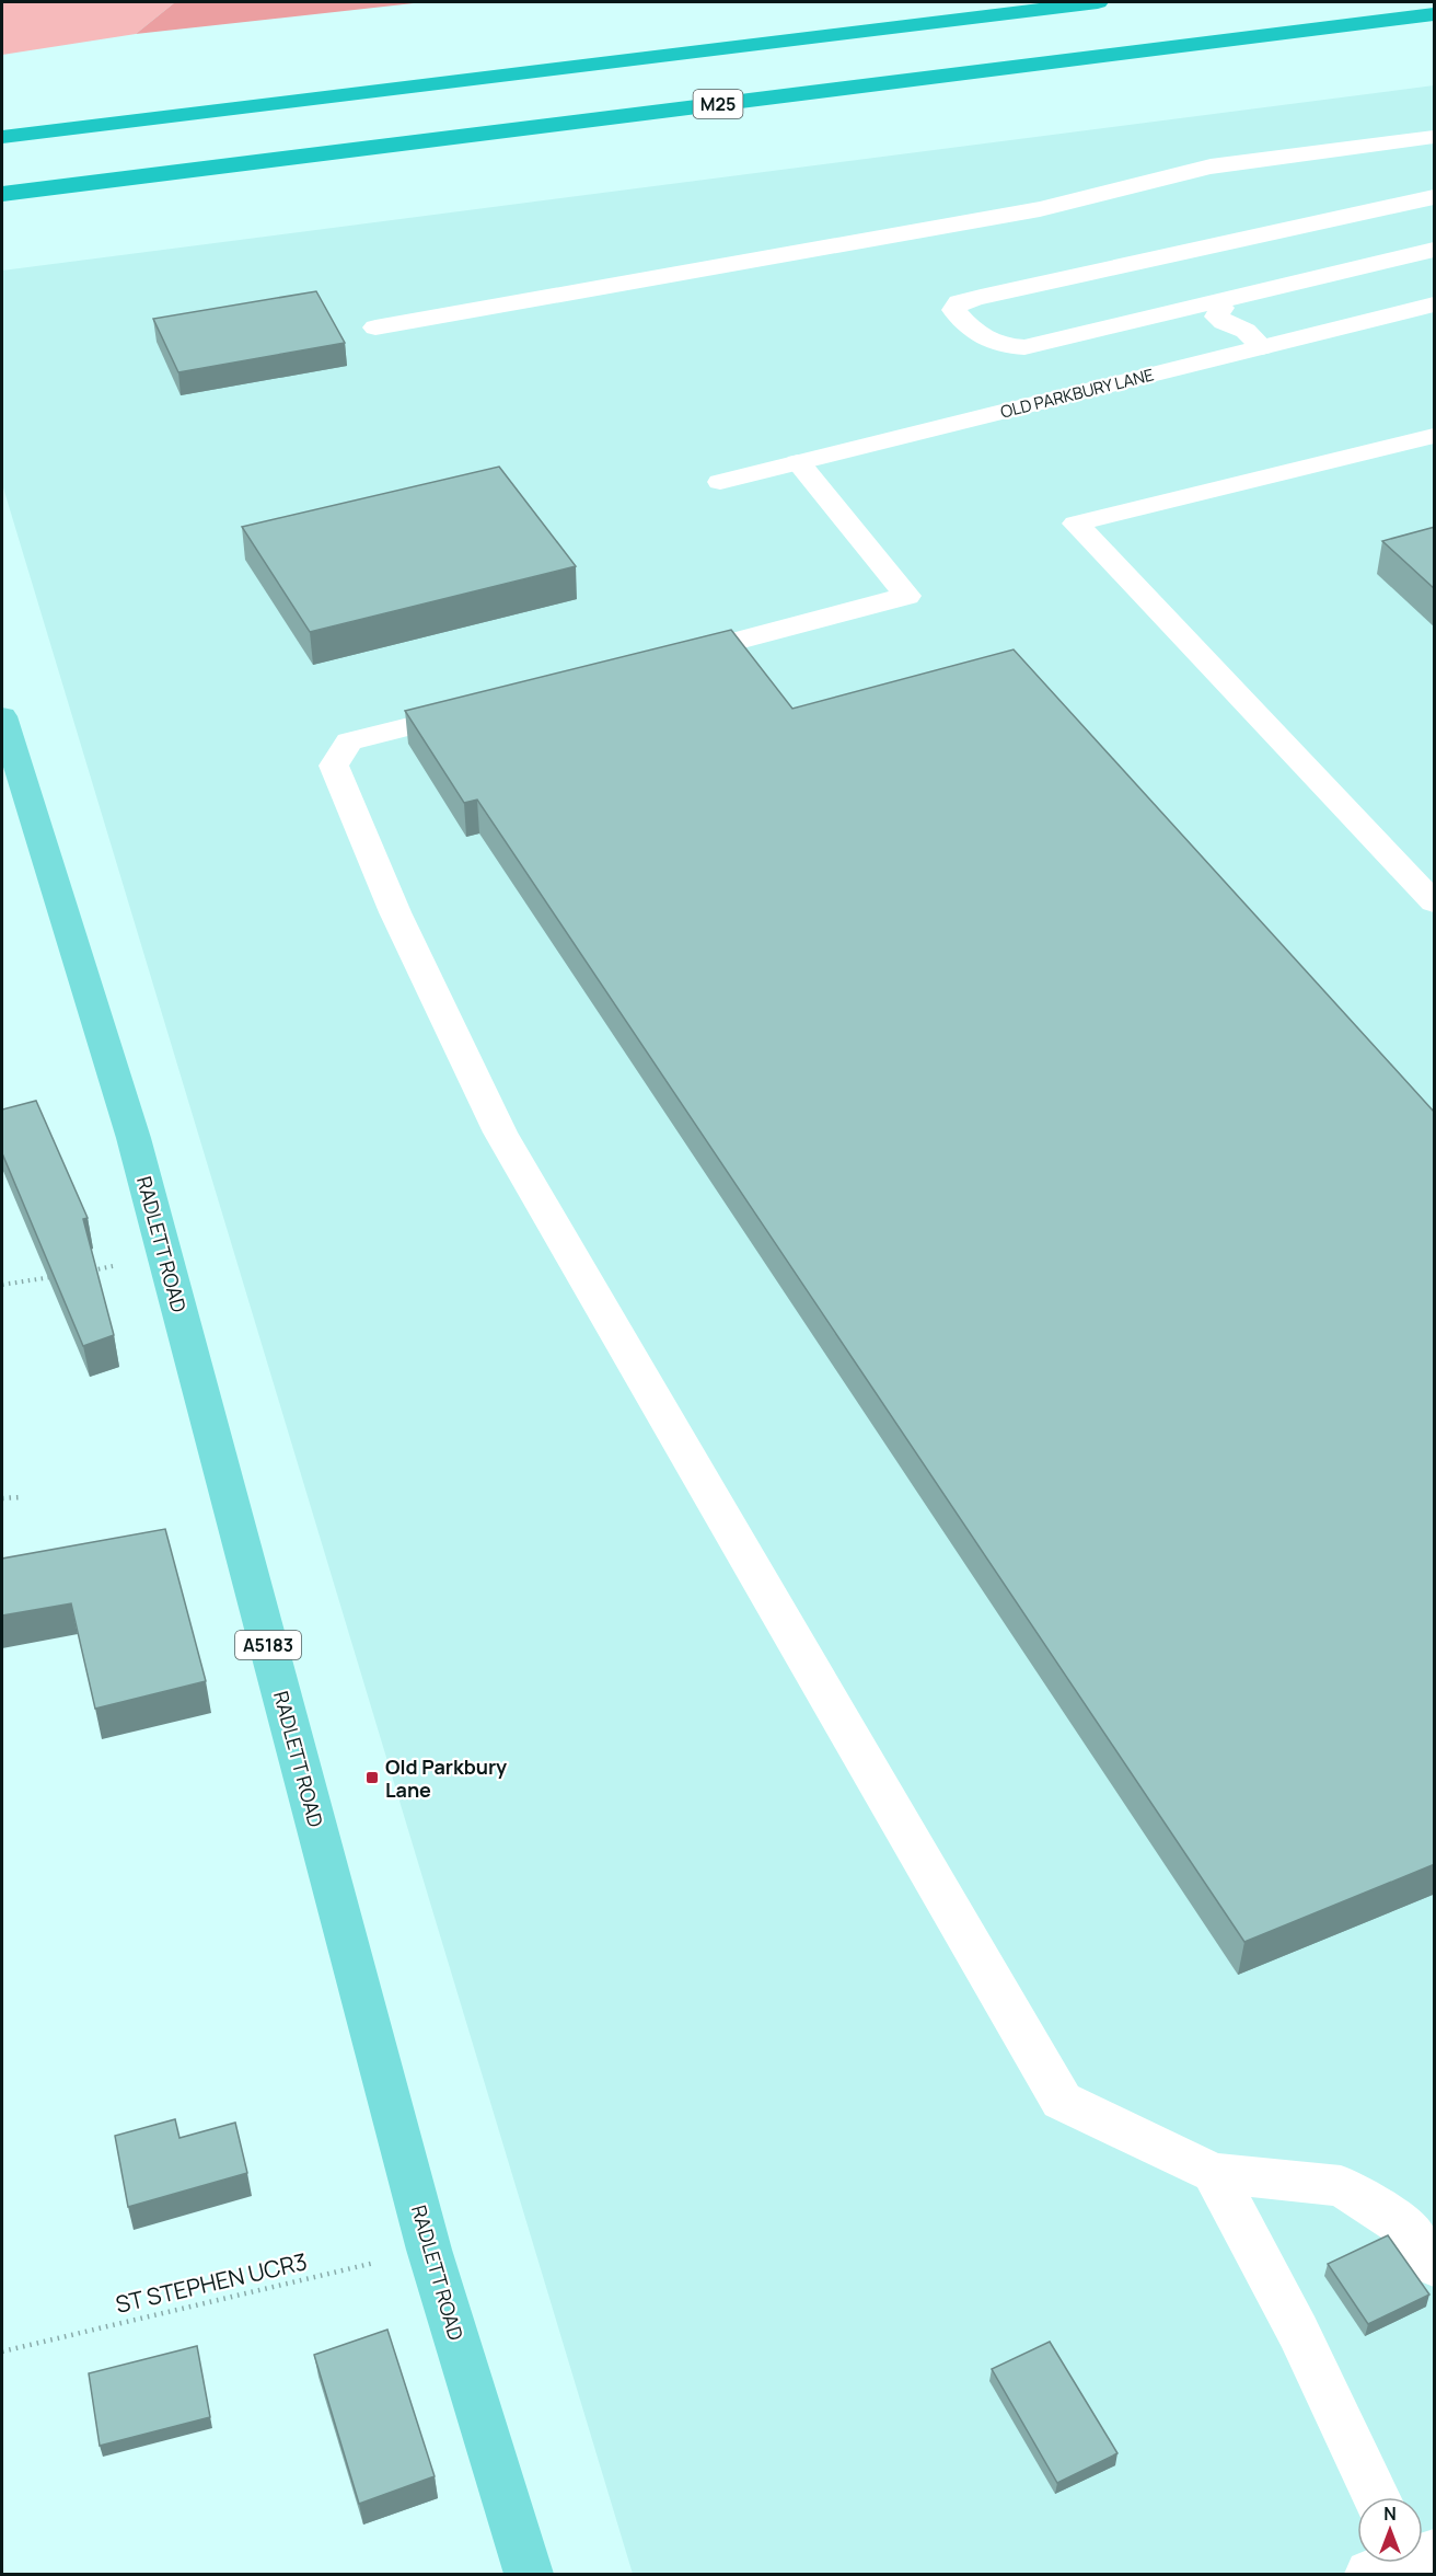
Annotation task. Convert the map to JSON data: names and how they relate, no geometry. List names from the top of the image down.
{
  "streets": {
    "highway": ["M25"],
    "main road": ["RADLETT ROAD", "A5183"],
    "street": ["OLD PARKBURY LANE"],
    "path": ["ST STEPHEN UCR3"]
  },
  "crossings": [
    ["RADLETT ROAD", "ST STEPHEN UCR3"]
  ],
  "places": {
    "transit": ["Old Parkbury Lane"]
  },
  "north": "top"
}
